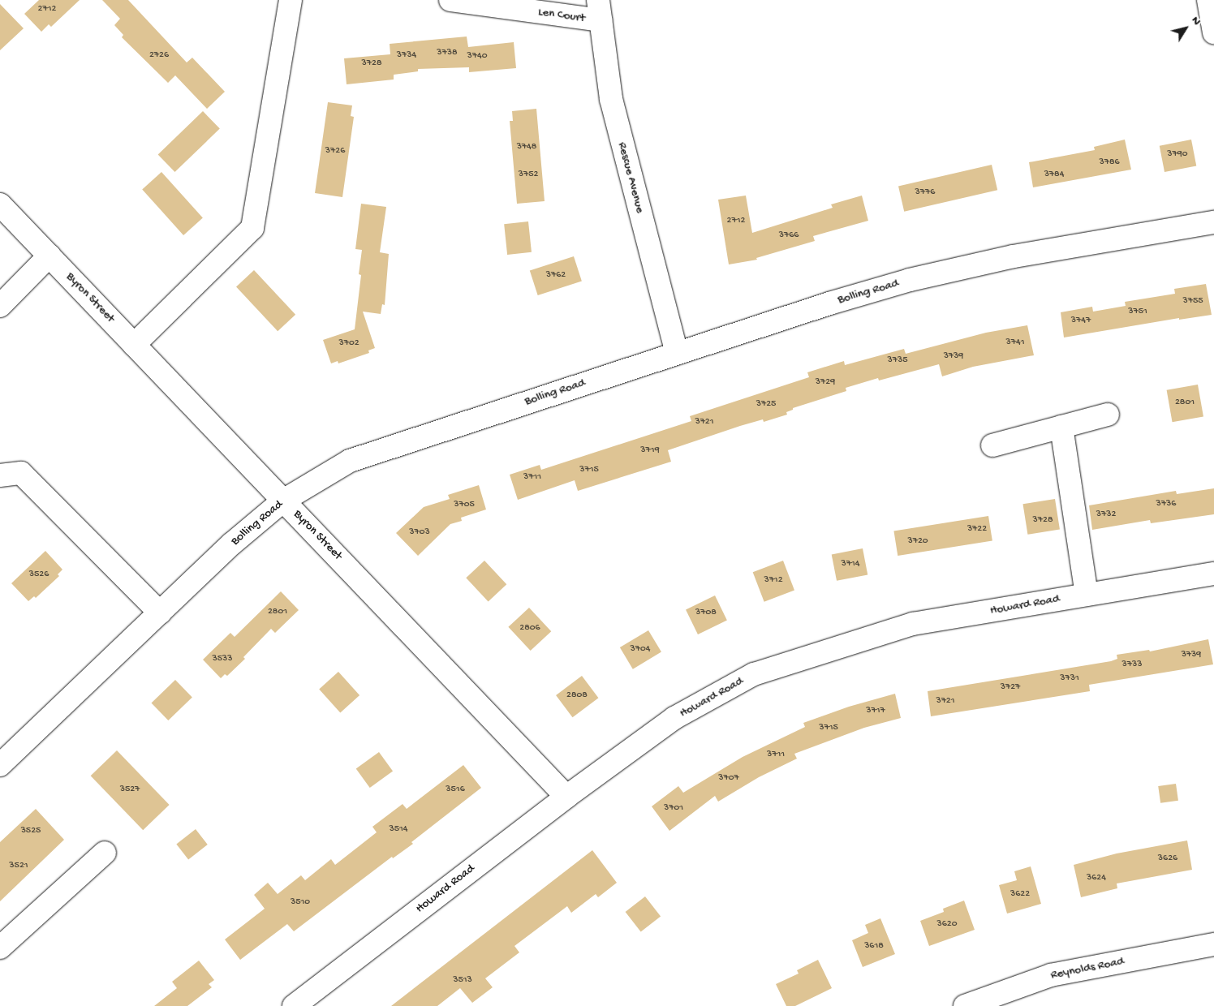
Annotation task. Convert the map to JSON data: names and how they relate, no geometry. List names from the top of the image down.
{
  "streets": {
    "street": [
      "Len Court",
      "Rescue Avenue",
      "Bolling Road",
      "Byron Street",
      "Howard Road",
      "Reynolds Road"
    ]
  },
  "crossings": [
    ["Len Court", "Rescue Avenue"],
    ["Rescue Avenue", "Bolling Road"],
    ["Bolling Road", "Byron Street"],
    ["Byron Street", "Howard Road"]
  ],
  "house_numbers": [
    "2712",
    "3738",
    "2726",
    "3734",
    "3740",
    "3728",
    "3748",
    "3726",
    "3790",
    "3786",
    "3752",
    "3784",
    "3776",
    "2712",
    "3766",
    "3762",
    "3755",
    "3751",
    "3747",
    "3741",
    "3702",
    "3739",
    "3735",
    "3729",
    "2801",
    "3725",
    "3721",
    "3719",
    "3715",
    "3711",
    "3736",
    "3705",
    "3732",
    "3728",
    "3722",
    "3703",
    "3720",
    "3714",
    "3526",
    "3712",
    "2801",
    "3708",
    "2806",
    "3704",
    "3739",
    "3533",
    "3733",
    "3731",
    "3727",
    "2808",
    "3721",
    "3717",
    "3715",
    "3711",
    "3707",
    "3527",
    "3516",
    "3701",
    "3514",
    "3525",
    "3626",
    "3521",
    "3624",
    "3622",
    "3510",
    "3620",
    "3618",
    "3513"
  ],
  "north": "top right"
}
